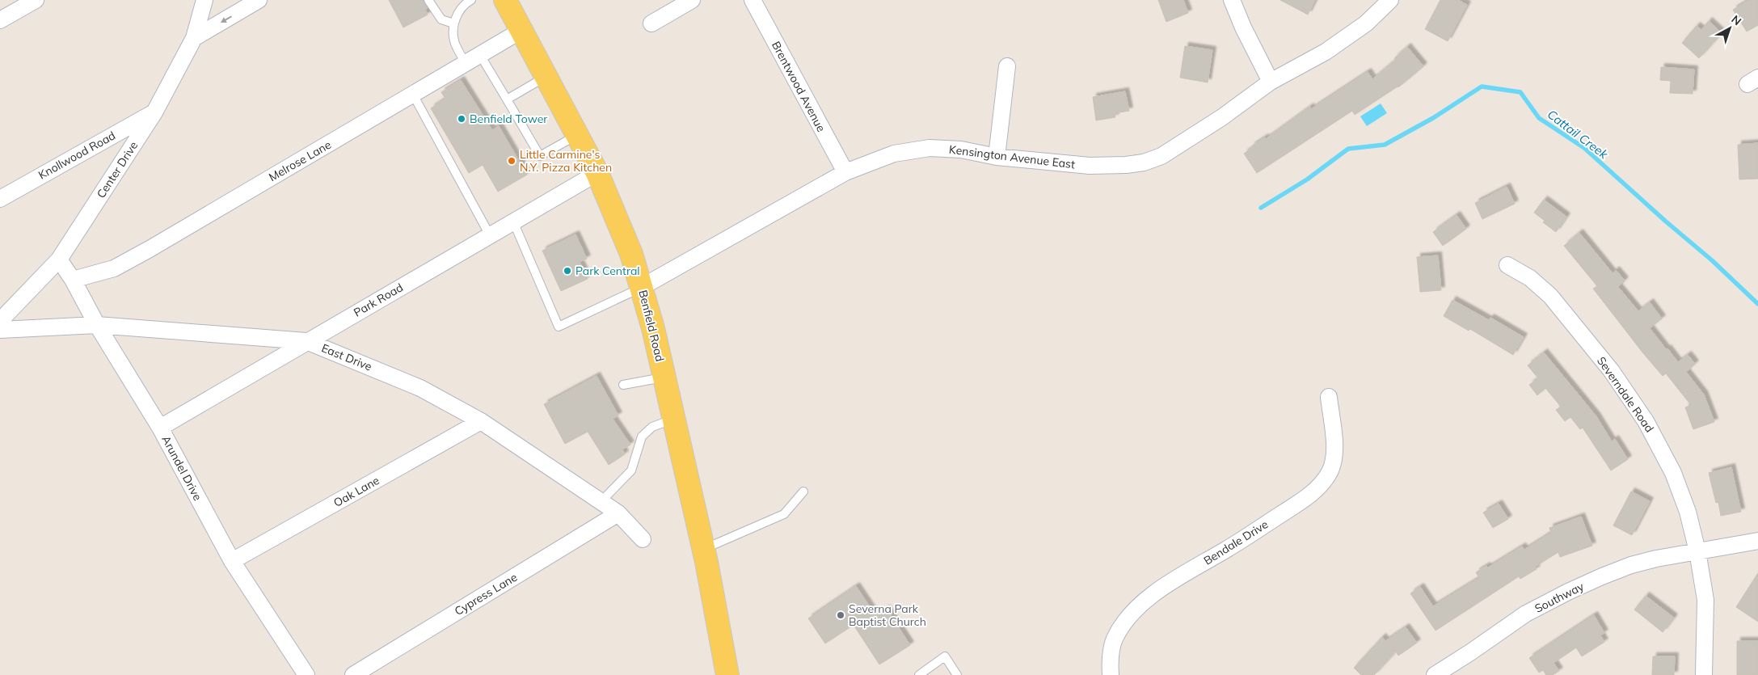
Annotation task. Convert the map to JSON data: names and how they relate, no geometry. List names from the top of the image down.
{
  "streets": {
    "main road": ["Benfield Road"],
    "street": [
      "Brentwood Avenue",
      "Knollwood Road",
      "Kensington Avenue East",
      "Melrose Lane",
      "Center Drive",
      "Park Road",
      "East Drive",
      "Severndale Road",
      "Arundel Drive",
      "Oak Lane",
      "Bendale Drive",
      "Cypress Lane",
      "Southway"
    ]
  },
  "crossings": [
    ["Brentwood Avenue", "Kensington Avenue East"],
    ["Knollwood Road", "Center Drive"],
    ["Kensington Avenue East", "Benfield Road"],
    ["Melrose Lane", "Benfield Road"],
    ["Melrose Lane", "Arundel Drive"],
    ["Center Drive", "Arundel Drive"],
    ["Park Road", "Benfield Road"],
    ["Park Road", "East Drive"],
    ["Park Road", "Arundel Drive"],
    ["East Drive", "Arundel Drive"],
    ["East Drive", "Oak Lane"],
    ["East Drive", "Cypress Lane"],
    ["Severndale Road", "Southway"],
    ["Arundel Drive", "Oak Lane"]
  ],
  "water": ["Cattail Creek"],
  "places": [
    "Benfield Tower",
    "Little Carmine's N.Y. Pizza Kitchen",
    "Park Central",
    "Severna Park Baptist Church"
  ],
  "north": "top right"
}
